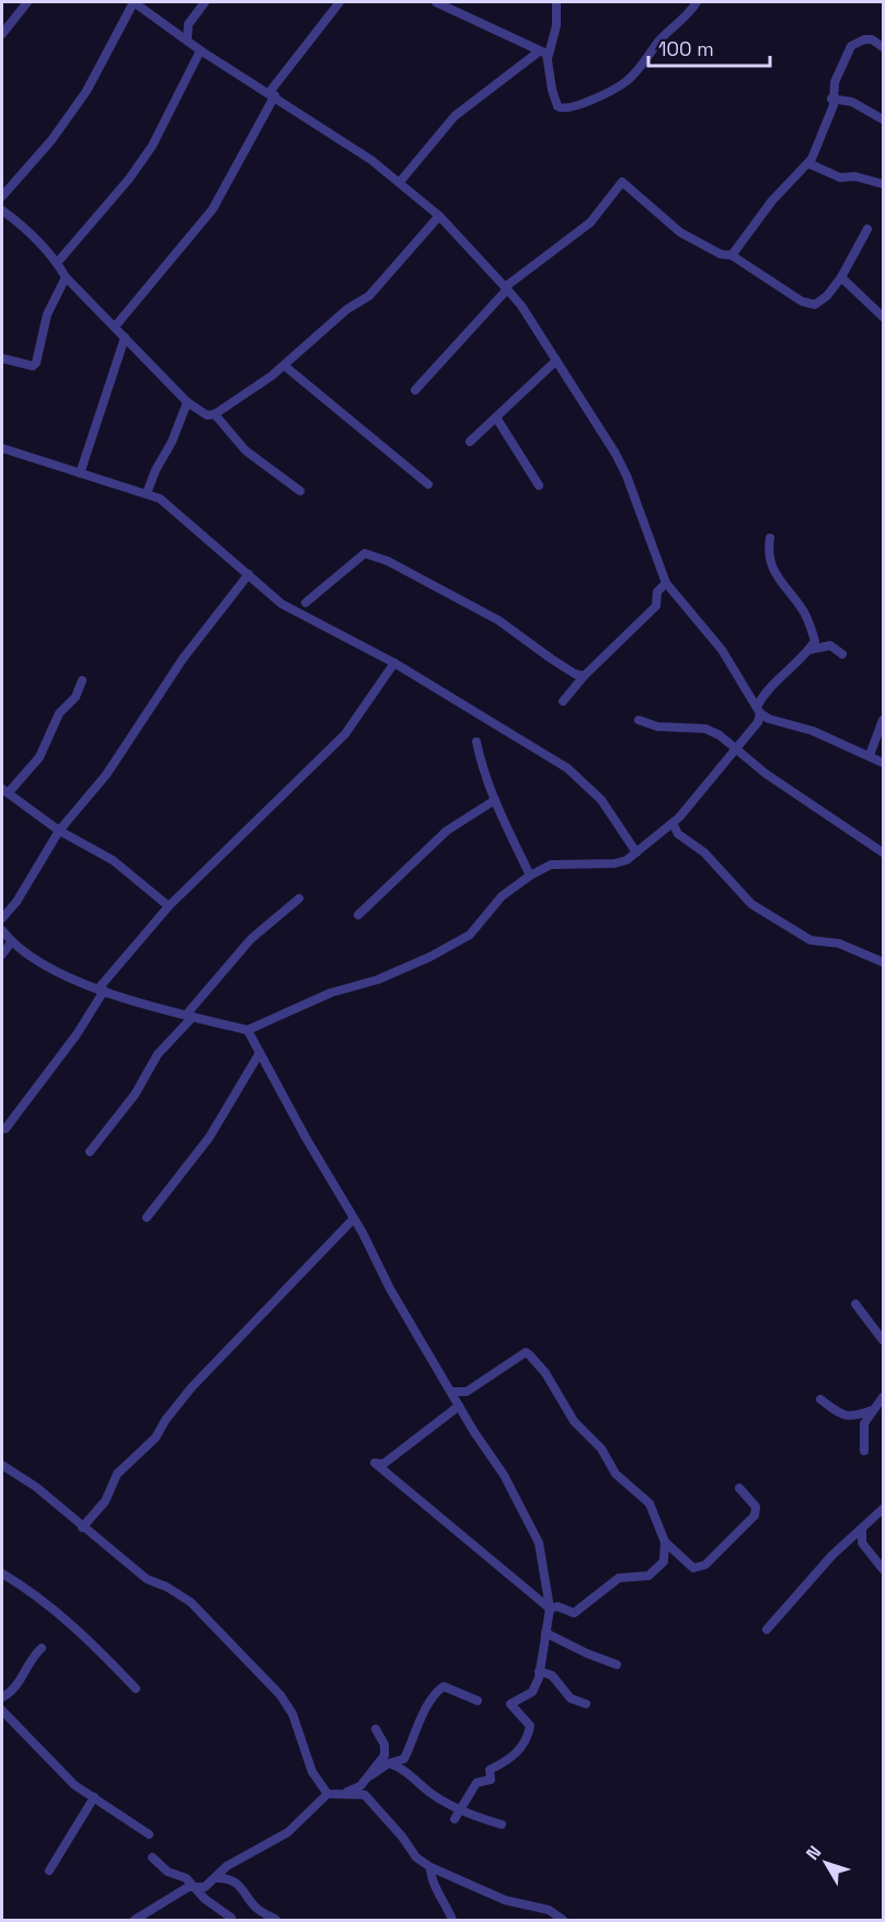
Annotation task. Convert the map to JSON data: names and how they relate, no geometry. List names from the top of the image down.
{
  "scale_bar": "100 m",
  "north": "top left"
}
